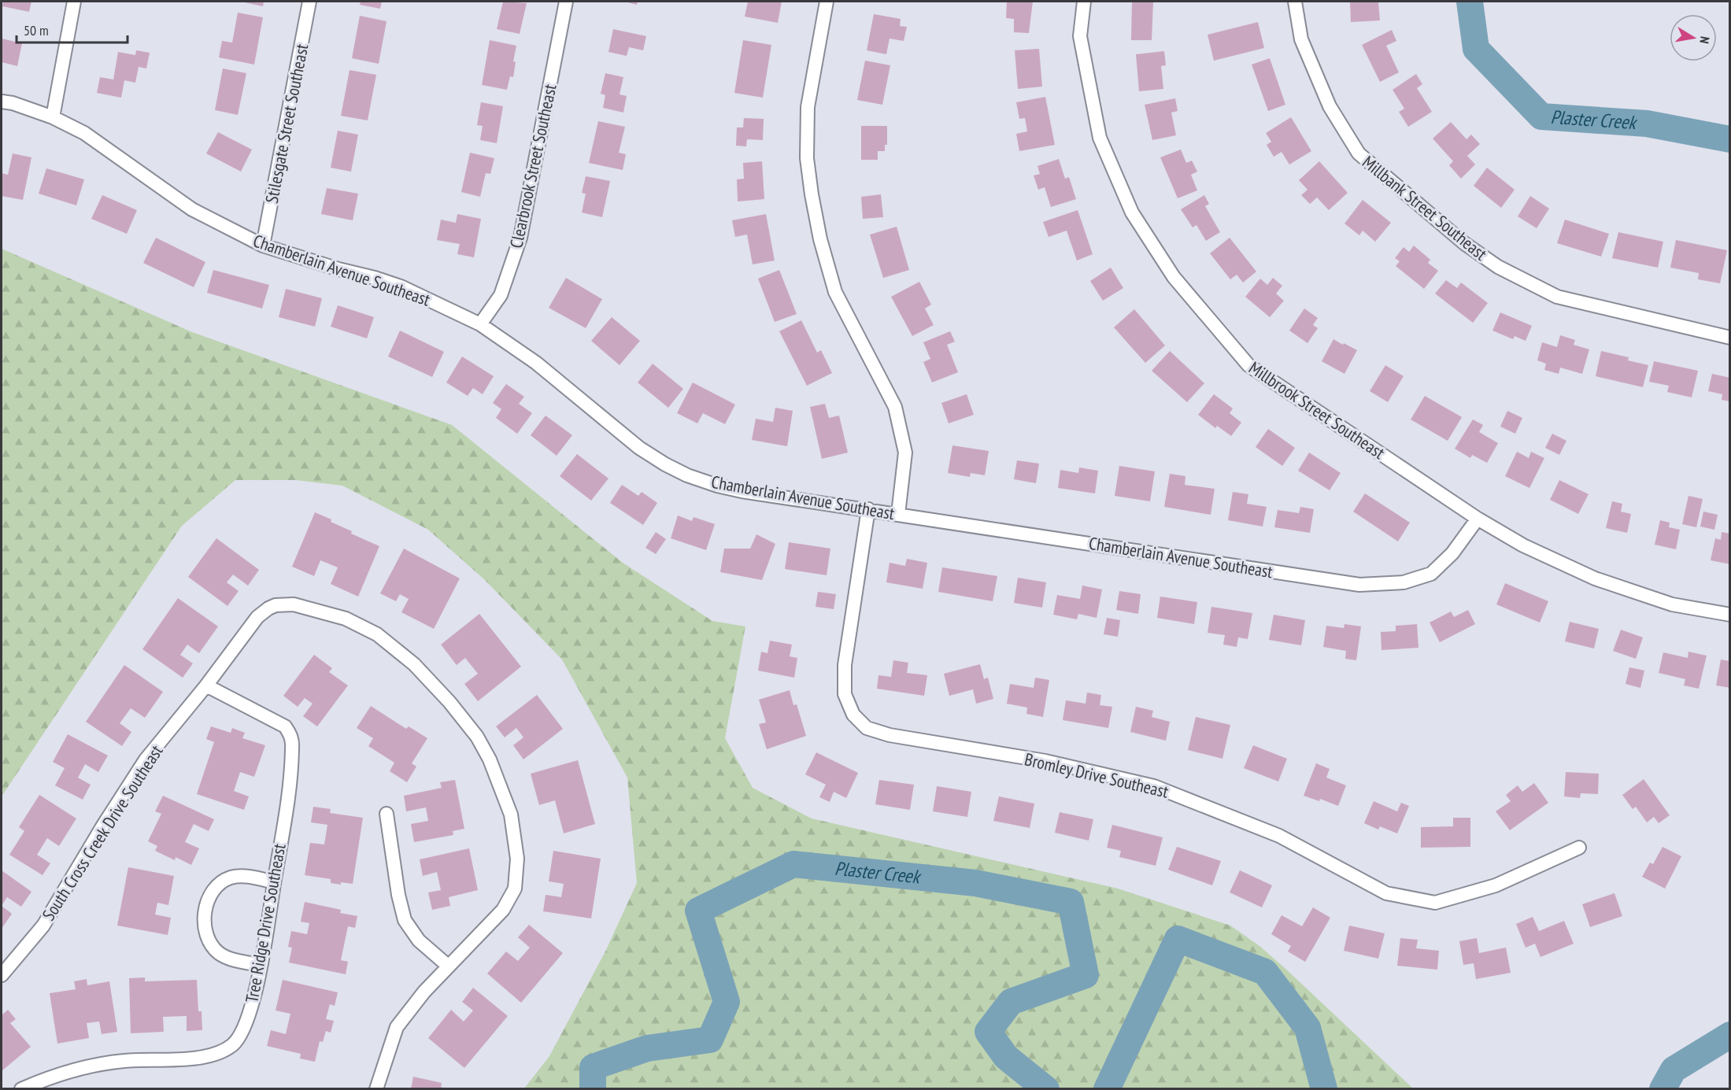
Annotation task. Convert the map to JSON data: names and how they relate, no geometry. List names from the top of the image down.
{
  "streets": {
    "street": [
      "Stilesgate Street Southeast",
      "Clearbrook Street Southeast",
      "Millbank Street Southeast",
      "Chamberlain Avenue Southeast",
      "Millbrook Street Southeast",
      "Bromley Drive Southeast",
      "South Cross Creek Drive Southeast",
      "Tree Ridge Drive Southeast"
    ]
  },
  "crossings": [
    ["Stilesgate Street Southeast", "Chamberlain Avenue Southeast"],
    ["Clearbrook Street Southeast", "Chamberlain Avenue Southeast"],
    ["Chamberlain Avenue Southeast", "Millbrook Street Southeast"],
    ["Chamberlain Avenue Southeast", "Bromley Drive Southeast"],
    ["South Cross Creek Drive Southeast", "Tree Ridge Drive Southeast"]
  ],
  "water": ["Plaster Creek"],
  "scale_bar": "50 m",
  "north": "right"
}
